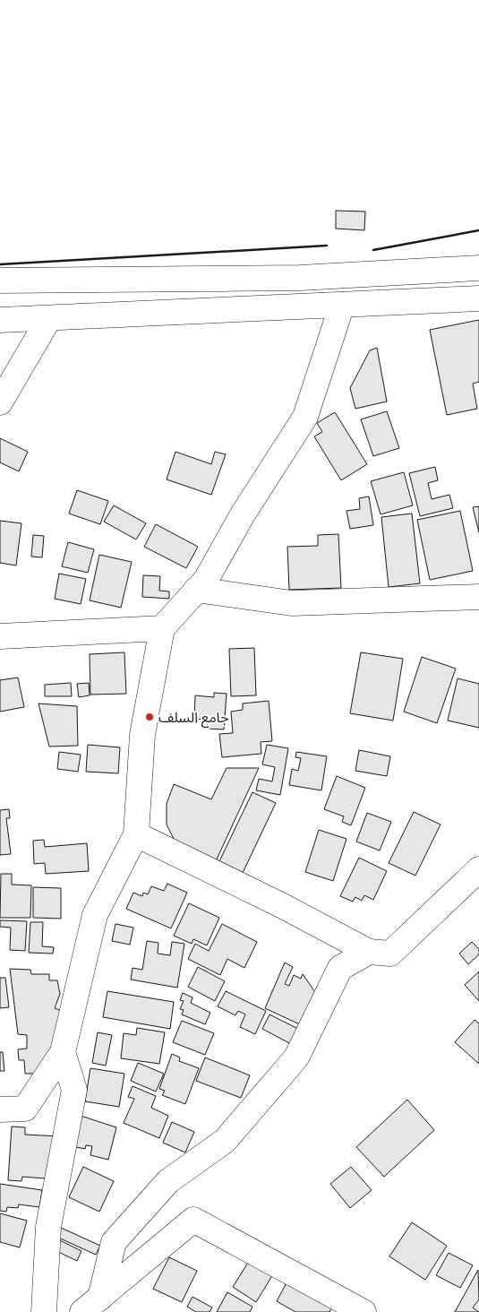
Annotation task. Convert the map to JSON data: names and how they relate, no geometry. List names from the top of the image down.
{
  "places": ["جامع السلف"]
}
